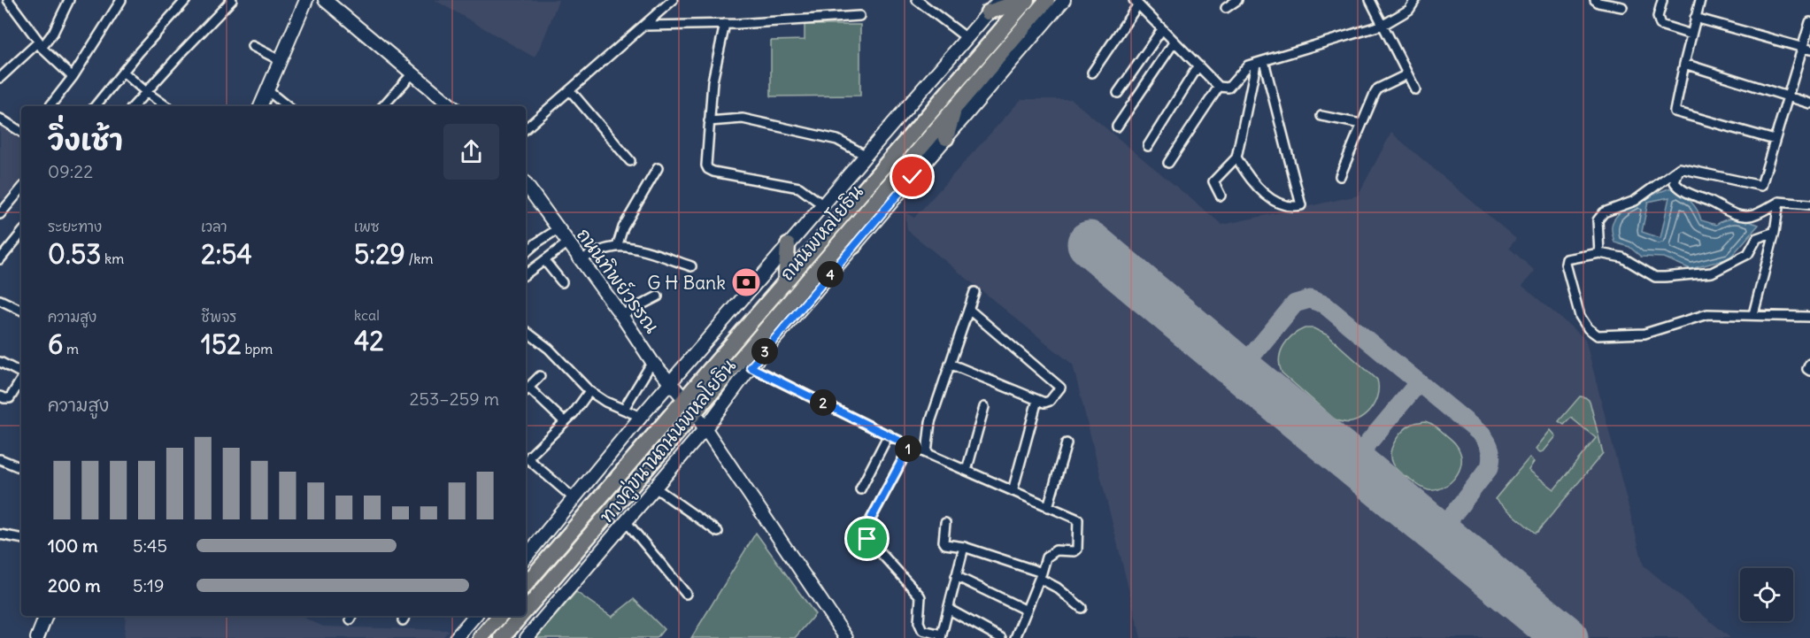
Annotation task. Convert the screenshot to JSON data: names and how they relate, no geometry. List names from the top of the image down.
{
  "streets": {
    "highway": ["ถนนพหลโยธิน"],
    "main road": ["ถนนทิพย์วรรณ", "ทางคู่ขนานถนนพหลโยธิน"]
  },
  "crossings": [
    ["ถนนพหลโยธิน", "ถนนทิพย์วรรณ"],
    ["ถนนทิพย์วรรณ", "ทางคู่ขนานถนนพหลโยธิน"]
  ],
  "places": {
    "bank": ["G H Bank"]
  },
  "page": {
    "heading": ["วิ่งเช้า", "09:22"],
    "stats": [
      ["ระยะทาง", "0.53 km"],
      ["เวลา", "2:54"],
      ["เพซ", "5:29 /km"],
      ["ความสูง", "6 m"],
      ["ชีพจร", "152 bpm"],
      ["kcal", "42"]
    ],
    "pins": [
      "4",
      "3",
      "2",
      "1"
    ],
    "chart": ["ความสูง", "253–259 m"],
    "list": [
      {
        "name": "100 m",
        "note": "5:45"
      },
      {
        "name": "200 m",
        "note": "5:19"
      }
    ]
  }
}
